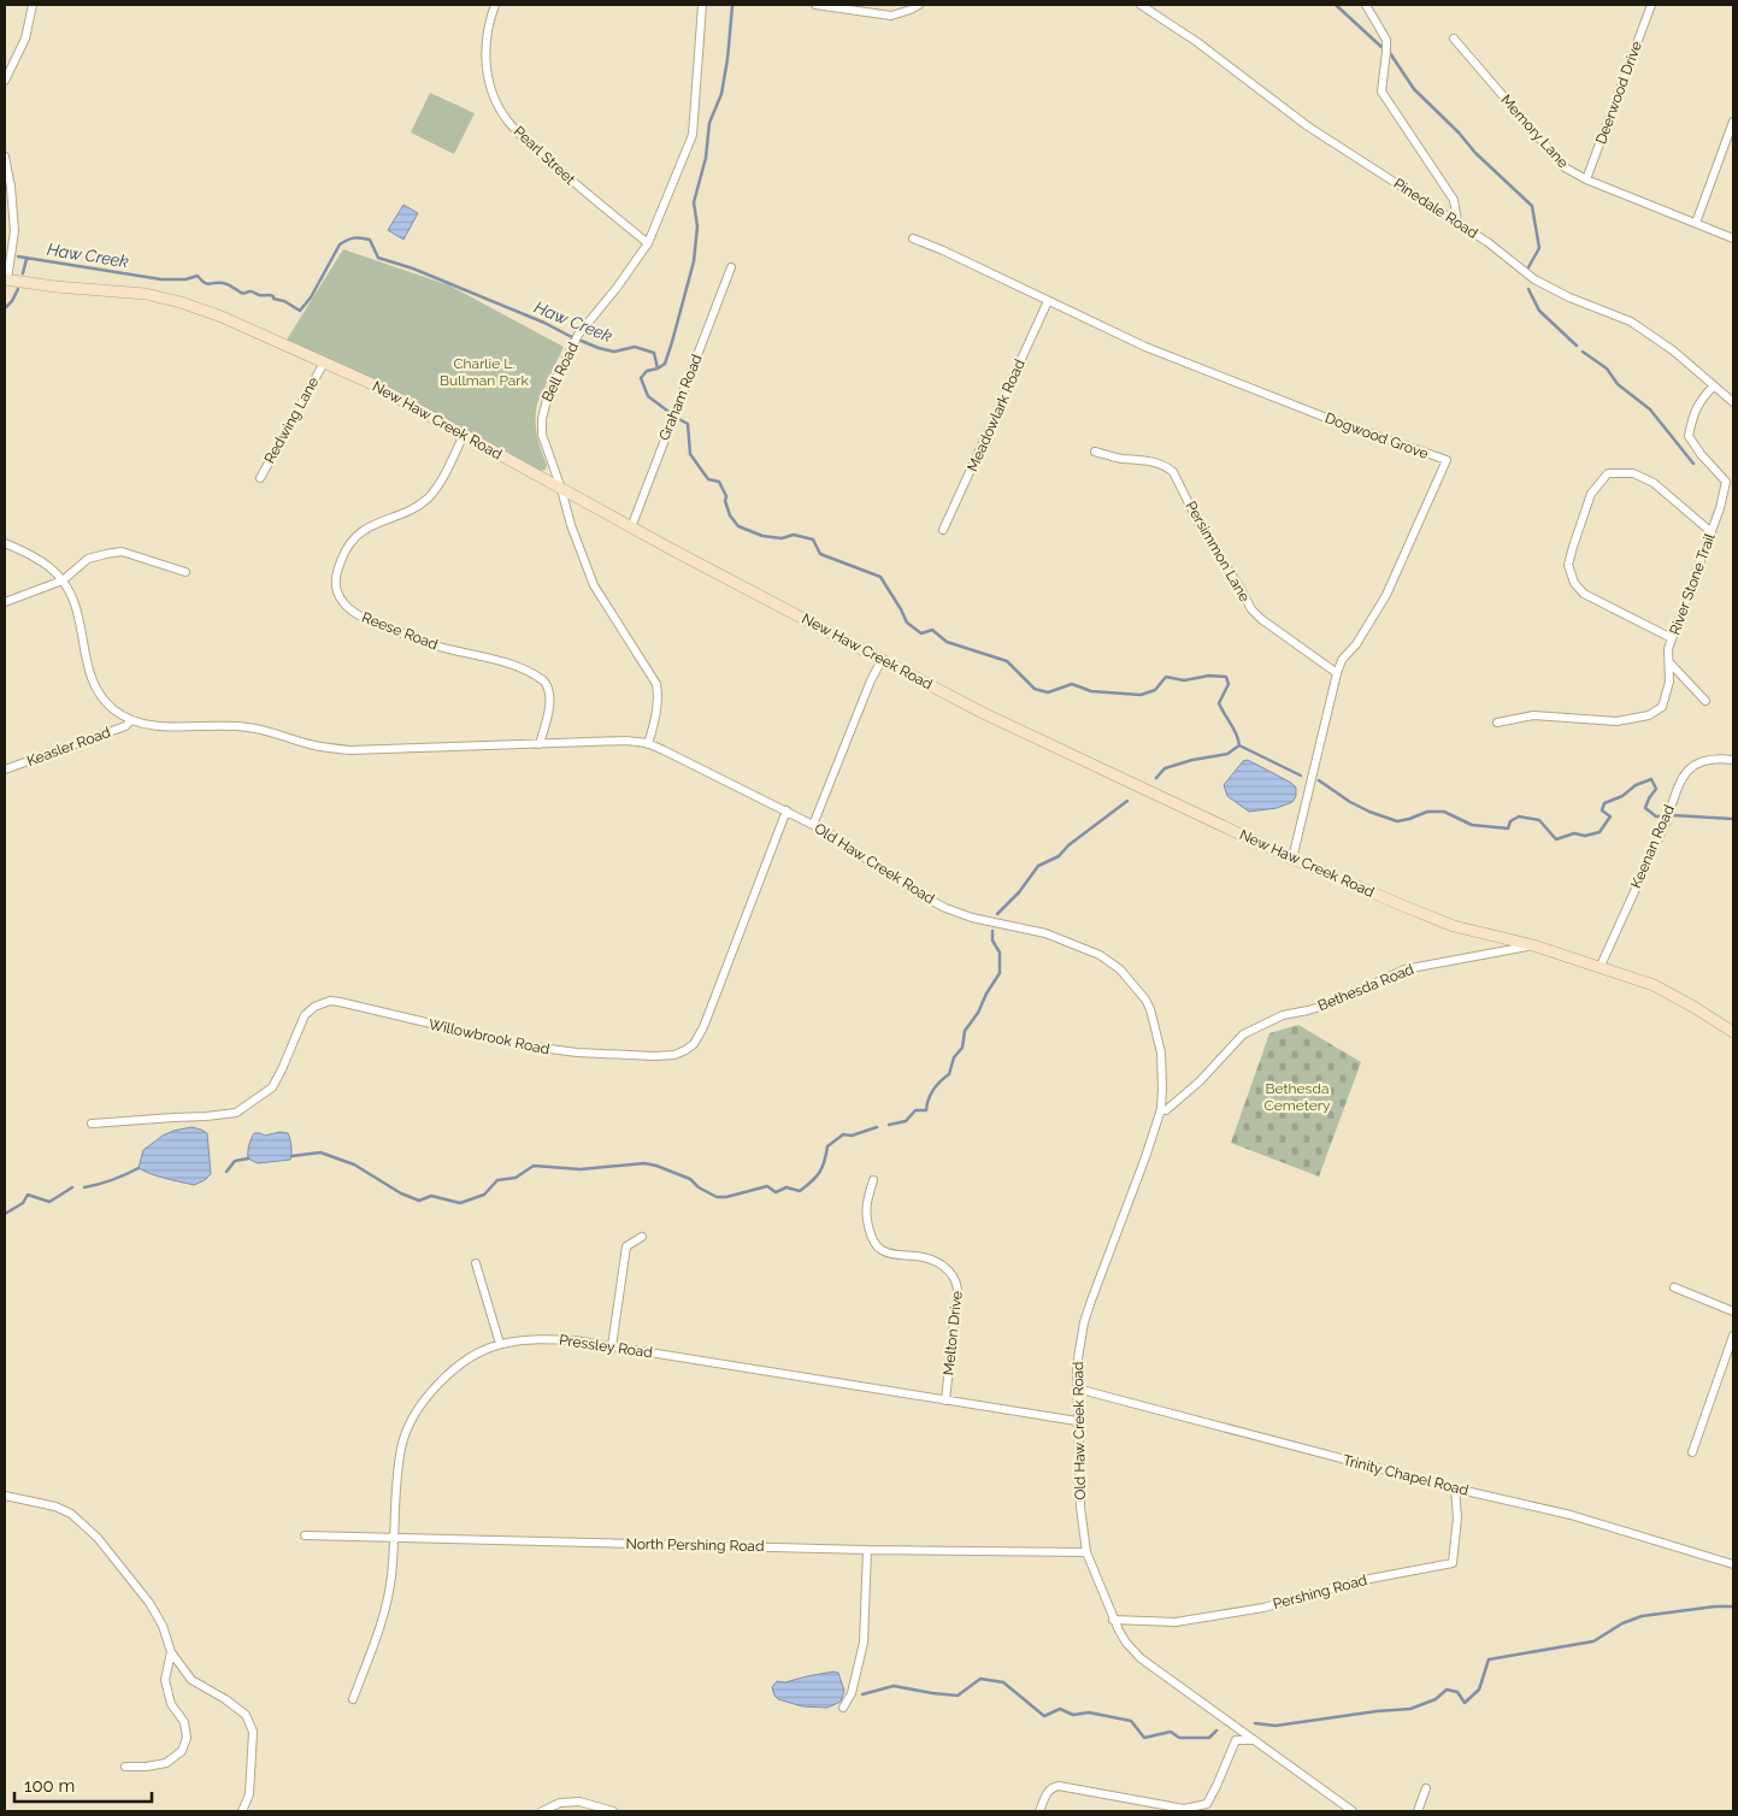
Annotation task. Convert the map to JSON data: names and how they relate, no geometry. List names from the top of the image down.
{
  "streets": {
    "street": [
      "Deerwood Drive",
      "Memory Lane",
      "Pearl Street",
      "Pinedale Road",
      "Bell Road",
      "Graham Road",
      "Meadowlark Road",
      "Redwing Lane",
      "New Haw Creek Road",
      "Dogwood Grove",
      "Persimmon Lane",
      "River Stone Trail",
      "Reese Road",
      "Keasler Road",
      "Keenan Road",
      "Old Haw Creek Road",
      "Bethesda Road",
      "Willowbrook Road",
      "Melton Drive",
      "Pressley Road",
      "Trinity Chapel Road",
      "North Pershing Road",
      "Pershing Road"
    ]
  },
  "crossings": [
    ["Deerwood Drive", "Memory Lane"],
    ["Pearl Street", "Bell Road"],
    ["Pinedale Road", "River Stone Trail"],
    ["Bell Road", "New Haw Creek Road"],
    ["Bell Road", "Old Haw Creek Road"],
    ["Graham Road", "New Haw Creek Road"],
    ["Meadowlark Road", "Dogwood Grove"],
    ["Redwing Lane", "New Haw Creek Road"],
    ["New Haw Creek Road", "Dogwood Grove"],
    ["New Haw Creek Road", "Reese Road"],
    ["New Haw Creek Road", "Keenan Road"],
    ["New Haw Creek Road", "Bethesda Road"],
    ["Dogwood Grove", "Persimmon Lane"],
    ["Reese Road", "Old Haw Creek Road"],
    ["Keasler Road", "Old Haw Creek Road"],
    ["Old Haw Creek Road", "Bethesda Road"],
    ["Old Haw Creek Road", "Willowbrook Road"],
    ["Old Haw Creek Road", "Pressley Road"],
    ["Old Haw Creek Road", "Trinity Chapel Road"],
    ["Old Haw Creek Road", "North Pershing Road"],
    ["Old Haw Creek Road", "Pershing Road"],
    ["Melton Drive", "Pressley Road"],
    ["Pressley Road", "North Pershing Road"],
    ["Trinity Chapel Road", "Pershing Road"]
  ],
  "water": ["Haw Creek"],
  "parks": ["Charlie L. Bullman Park", "Bethesda Cemetery"],
  "scale_bar": "100 m"
}
